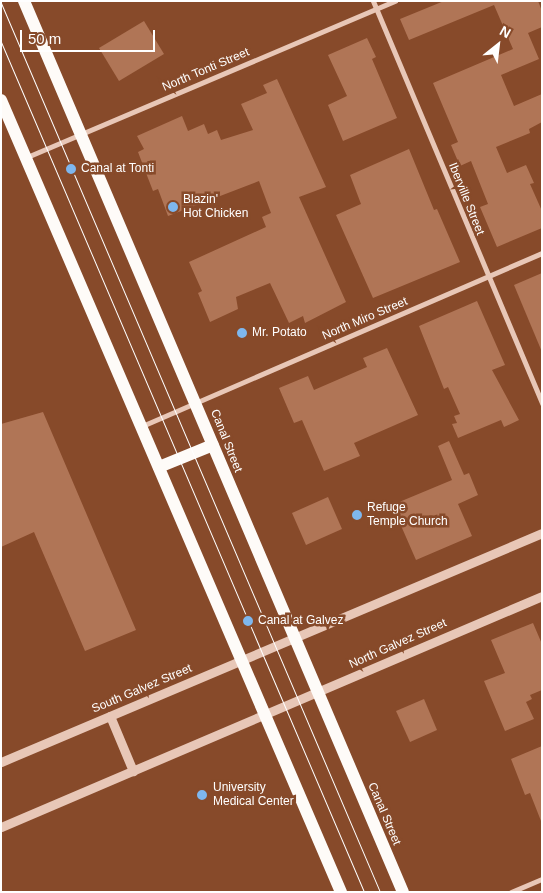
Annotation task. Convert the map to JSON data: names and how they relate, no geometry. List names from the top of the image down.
{
  "streets": {
    "main road": ["Canal Street"],
    "street": [
      "North Tonti Street",
      "Iberville Street",
      "North Miro Street",
      "North Galvez Street",
      "South Galvez Street"
    ]
  },
  "crossings": [
    ["North Tonti Street", "Iberville Street"],
    ["North Tonti Street", "Canal Street"],
    ["Iberville Street", "North Miro Street"],
    ["North Miro Street", "Canal Street"],
    ["Canal Street", "North Galvez Street"],
    ["Canal Street", "South Galvez Street"]
  ],
  "places": [
    "Canal at Tonti",
    "Blazin' Hot Chicken",
    "Mr. Potato",
    "Refuge Temple Church",
    "Canal at Galvez",
    "University Medical Center"
  ],
  "scale_bar": "50 m",
  "north": "top right"
}
